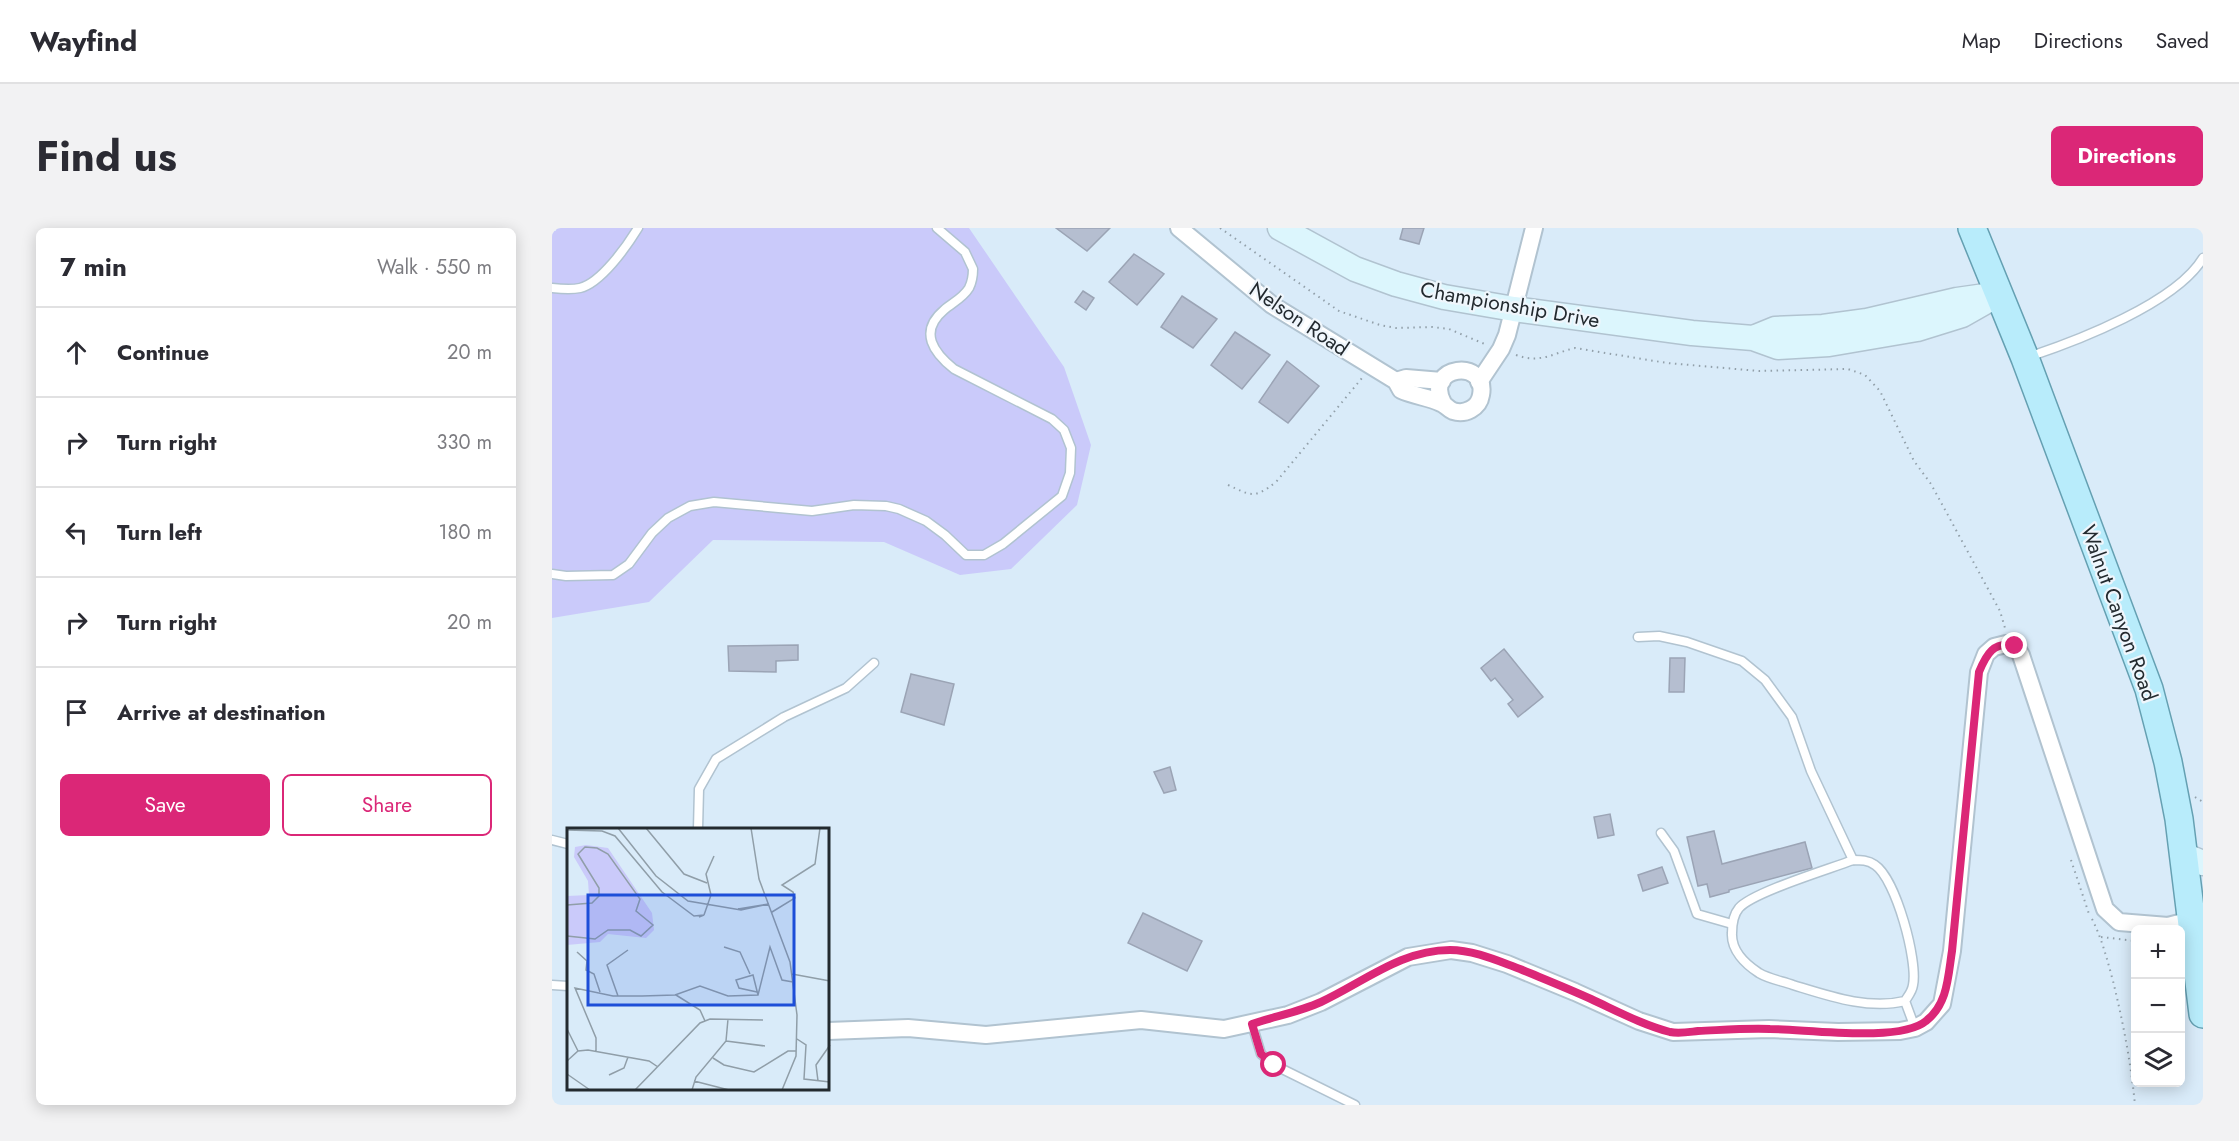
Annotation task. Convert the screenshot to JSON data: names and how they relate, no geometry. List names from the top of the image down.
{
  "streets": {
    "main road": ["Walnut Canyon Road"],
    "street": ["Championship Drive", "Nelson Road"]
  },
  "crossings": [
    ["Championship Drive", "Nelson Road"],
    ["Championship Drive", "Walnut Canyon Road"]
  ],
  "page": {
    "header": "Wayfind",
    "nav": ["Map", "Directions", "Saved"],
    "title": "Find us",
    "buttons": [
      "Directions",
      ["Save", "Share"]
    ],
    "heading": ["7 min", "Walk · 550 m"],
    "list": [
      ["Continue", "20 m"],
      ["Turn right", "330 m"],
      ["Turn left", "180 m"],
      ["Turn right", "20 m"],
      "Arrive at destination"
    ],
    "map_buttons": ["+", "−"]
  }
}
